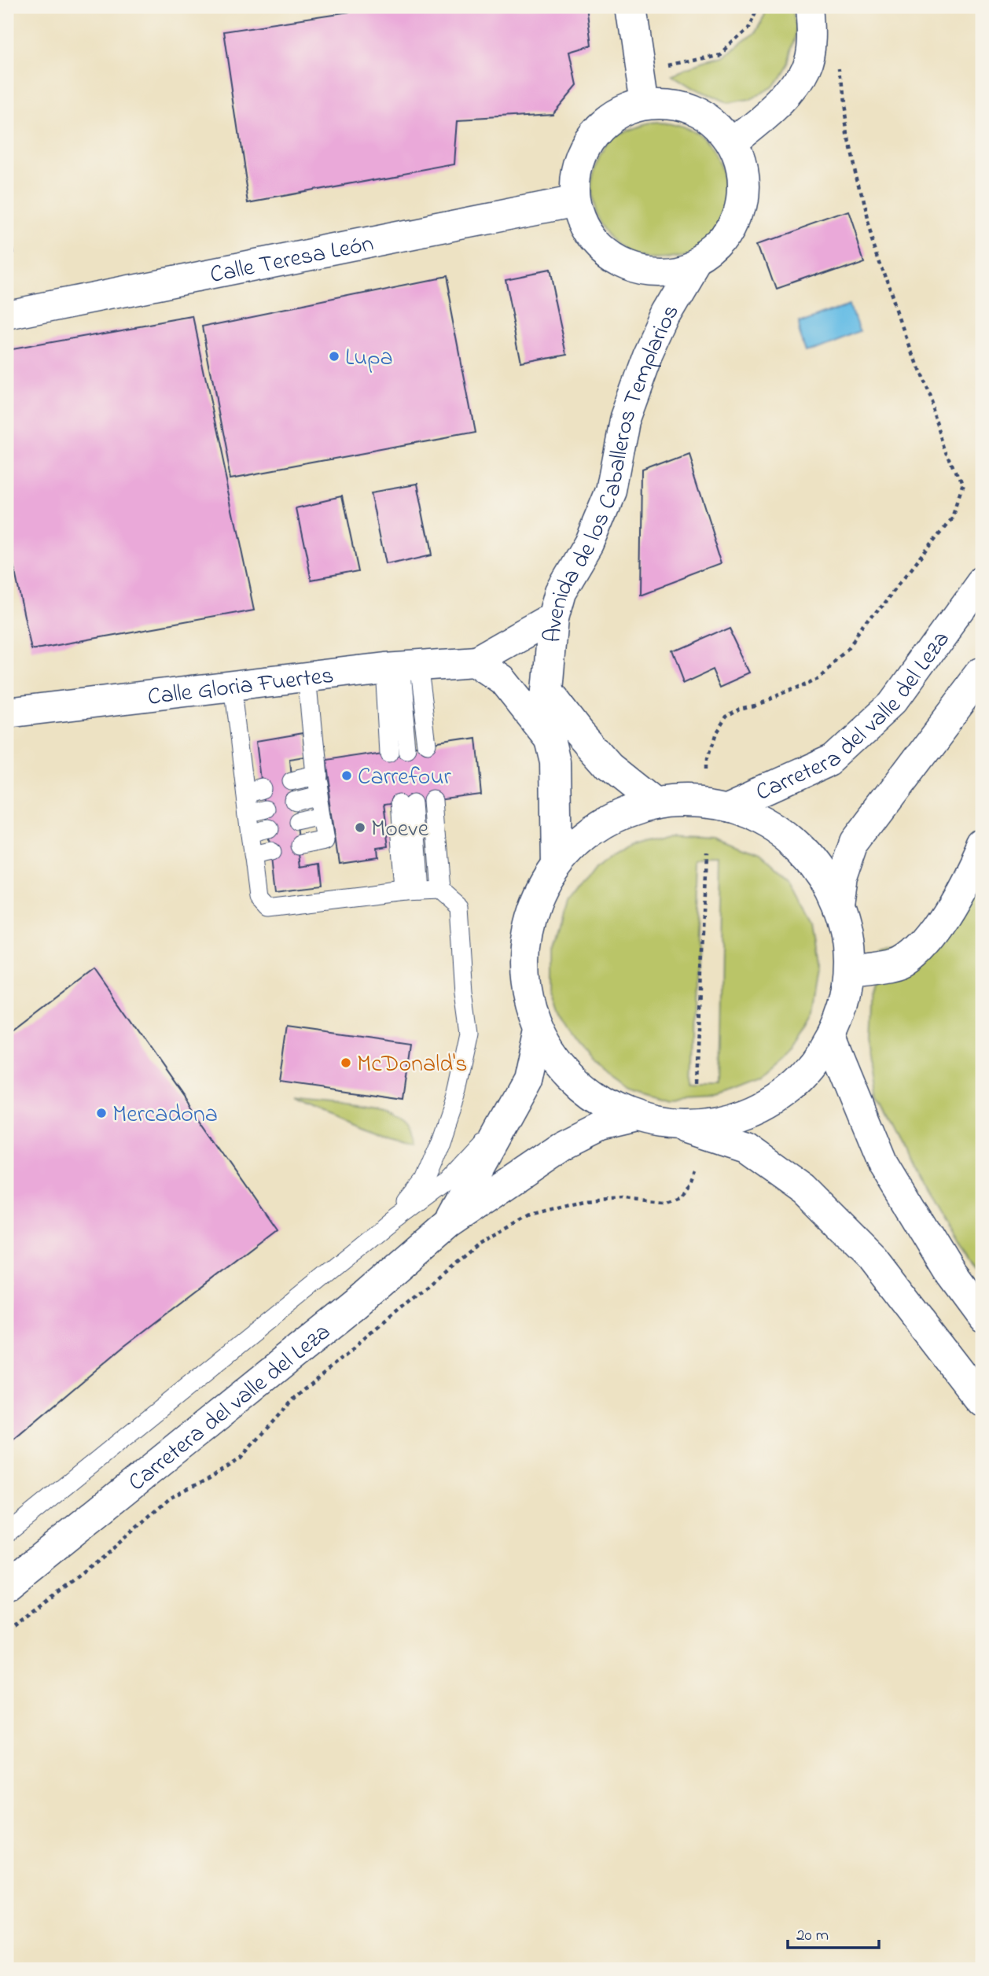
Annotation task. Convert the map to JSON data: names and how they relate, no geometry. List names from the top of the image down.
{
  "streets": {
    "main road": [
      "Calle Teresa León",
      "Avenida de los Caballeros Templarios",
      "Calle Gloria Fuertes",
      "Carretera del valle del Leza"
    ]
  },
  "crossings": [
    ["Calle Teresa León", "Avenida de los Caballeros Templarios"]
  ],
  "places": [
    "Lupa",
    "Carrefour",
    "Moeve",
    "McDonald's",
    "Mercadona"
  ],
  "scale_bar": "20 m"
}
